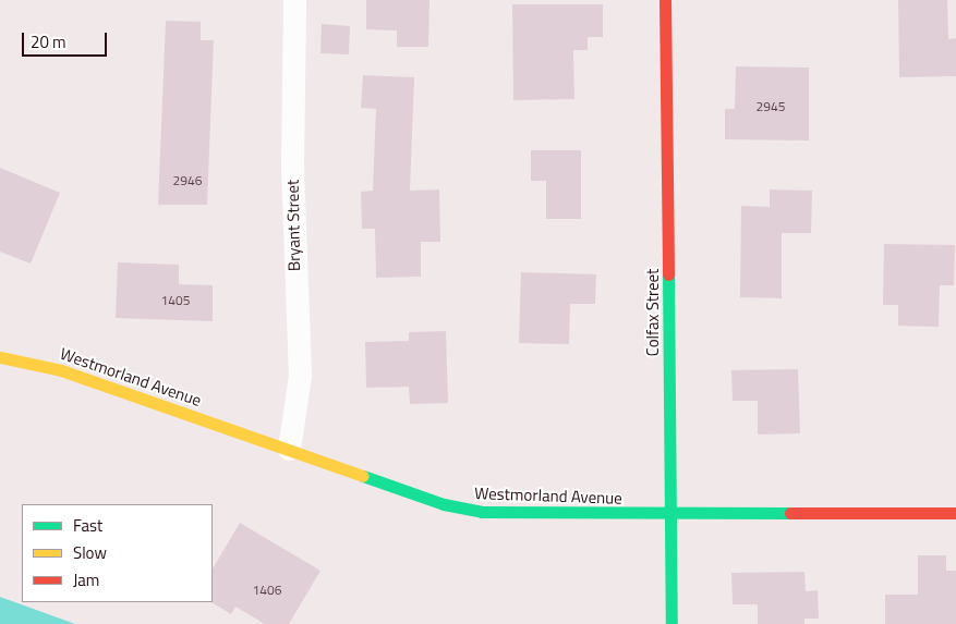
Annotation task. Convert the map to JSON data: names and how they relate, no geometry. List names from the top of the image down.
{
  "streets": {
    "street": ["Bryant Street", "Colfax Street", "Westmorland Avenue"]
  },
  "crossings": [
    ["Bryant Street", "Westmorland Avenue"],
    ["Colfax Street", "Westmorland Avenue"]
  ],
  "house_numbers": [
    "2945",
    "2946",
    "1405",
    "1406"
  ],
  "legend": ["Fast", "Slow", "Jam"],
  "scale_bar": "20 m"
}
